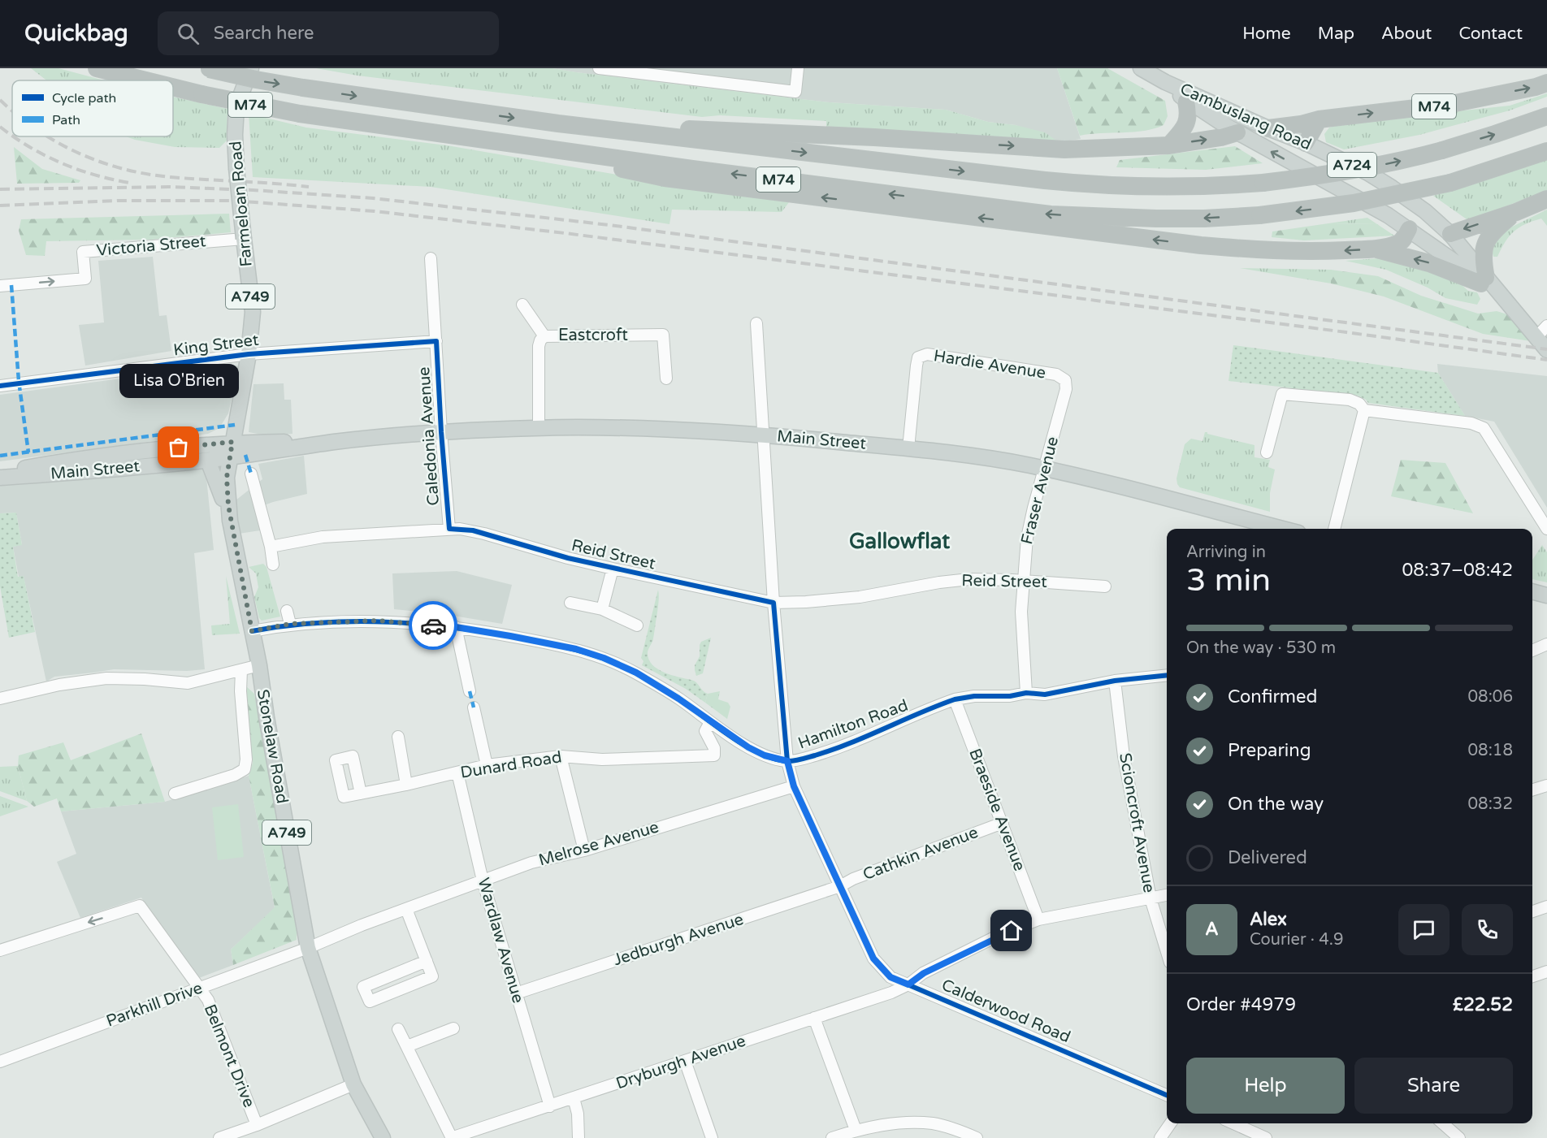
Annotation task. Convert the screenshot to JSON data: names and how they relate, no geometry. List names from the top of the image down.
{
  "streets": {
    "highway": ["M74"],
    "main road": [
      "Cambuslang Road",
      "A724",
      "Farmeloan Road",
      "A749",
      "Main Street",
      "Stonelaw Road"
    ],
    "street": [
      "Victoria Street",
      "Eastcroft",
      "King Street",
      "Hardie Avenue",
      "Caledonia Avenue",
      "Fraser Avenue",
      "Reid Street",
      "Hamilton Road",
      "Dunard Road",
      "Braeside Avenue",
      "Scioncroft Avenue",
      "Melrose Avenue",
      "Cathkin Avenue",
      "Jedburgh Avenue",
      "Wardlaw Avenue",
      "Parkhill Drive",
      "Calderwood Road",
      "Belmont Drive",
      "Dryburgh Avenue"
    ]
  },
  "crossings": [
    ["M74", "Cambuslang Road"],
    ["Farmeloan Road", "Victoria Street"],
    ["Farmeloan Road", "King Street"],
    ["Farmeloan Road", "Main Street"],
    ["Farmeloan Road", "Stonelaw Road"],
    ["A749", "Main Street"],
    ["A749", "Stonelaw Road"],
    ["Eastcroft", "Main Street"],
    ["King Street", "Caledonia Avenue"],
    ["Hardie Avenue", "Main Street"],
    ["Hardie Avenue", "Fraser Avenue"],
    ["Caledonia Avenue", "Main Street"],
    ["Caledonia Avenue", "Reid Street"],
    ["Main Street", "Fraser Avenue"],
    ["Main Street", "Stonelaw Road"],
    ["Main Street", "Calderwood Road"],
    ["Fraser Avenue", "Reid Street"],
    ["Fraser Avenue", "Hamilton Road"],
    ["Reid Street", "Calderwood Road"],
    ["Hamilton Road", "Stonelaw Road"],
    ["Hamilton Road", "Dunard Road"],
    ["Hamilton Road", "Braeside Avenue"],
    ["Hamilton Road", "Scioncroft Avenue"],
    ["Hamilton Road", "Calderwood Road"],
    ["Stonelaw Road", "Melrose Avenue"],
    ["Stonelaw Road", "Parkhill Drive"],
    ["Dunard Road", "Wardlaw Avenue"],
    ["Braeside Avenue", "Cathkin Avenue"],
    ["Braeside Avenue", "Dryburgh Avenue"],
    ["Scioncroft Avenue", "Dryburgh Avenue"],
    ["Melrose Avenue", "Wardlaw Avenue"],
    ["Melrose Avenue", "Parkhill Drive"],
    ["Melrose Avenue", "Calderwood Road"],
    ["Cathkin Avenue", "Jedburgh Avenue"],
    ["Cathkin Avenue", "Calderwood Road"],
    ["Jedburgh Avenue", "Wardlaw Avenue"],
    ["Jedburgh Avenue", "Calderwood Road"],
    ["Wardlaw Avenue", "Dryburgh Avenue"],
    ["Parkhill Drive", "Belmont Drive"],
    ["Calderwood Road", "Dryburgh Avenue"]
  ],
  "one_way": ["Victoria Street", "Belmont Drive"],
  "districts": ["Gallowflat"],
  "places": ["Lisa O'Brien"],
  "legend": ["Cycle path", "Path"],
  "page": {
    "header": "Quickbag",
    "search": "Search here",
    "nav": [
      "Home",
      "Map",
      "About",
      "Contact"
    ],
    "bubble": "Lisa O'Brien",
    "heading": ["3 min", "Arriving in", "08:37–08:42"],
    "panel": [
      "Alex",
      "Courier · 4.9",
      "Order #4979",
      "£22.52"
    ],
    "bar": "On the way · 530 m",
    "list": [
      ["Confirmed", "08:06"],
      ["Preparing", "08:18"],
      ["On the way", "08:32"],
      "Delivered"
    ],
    "round": "A",
    "buttons": ["Help", "Share"]
  }
}
